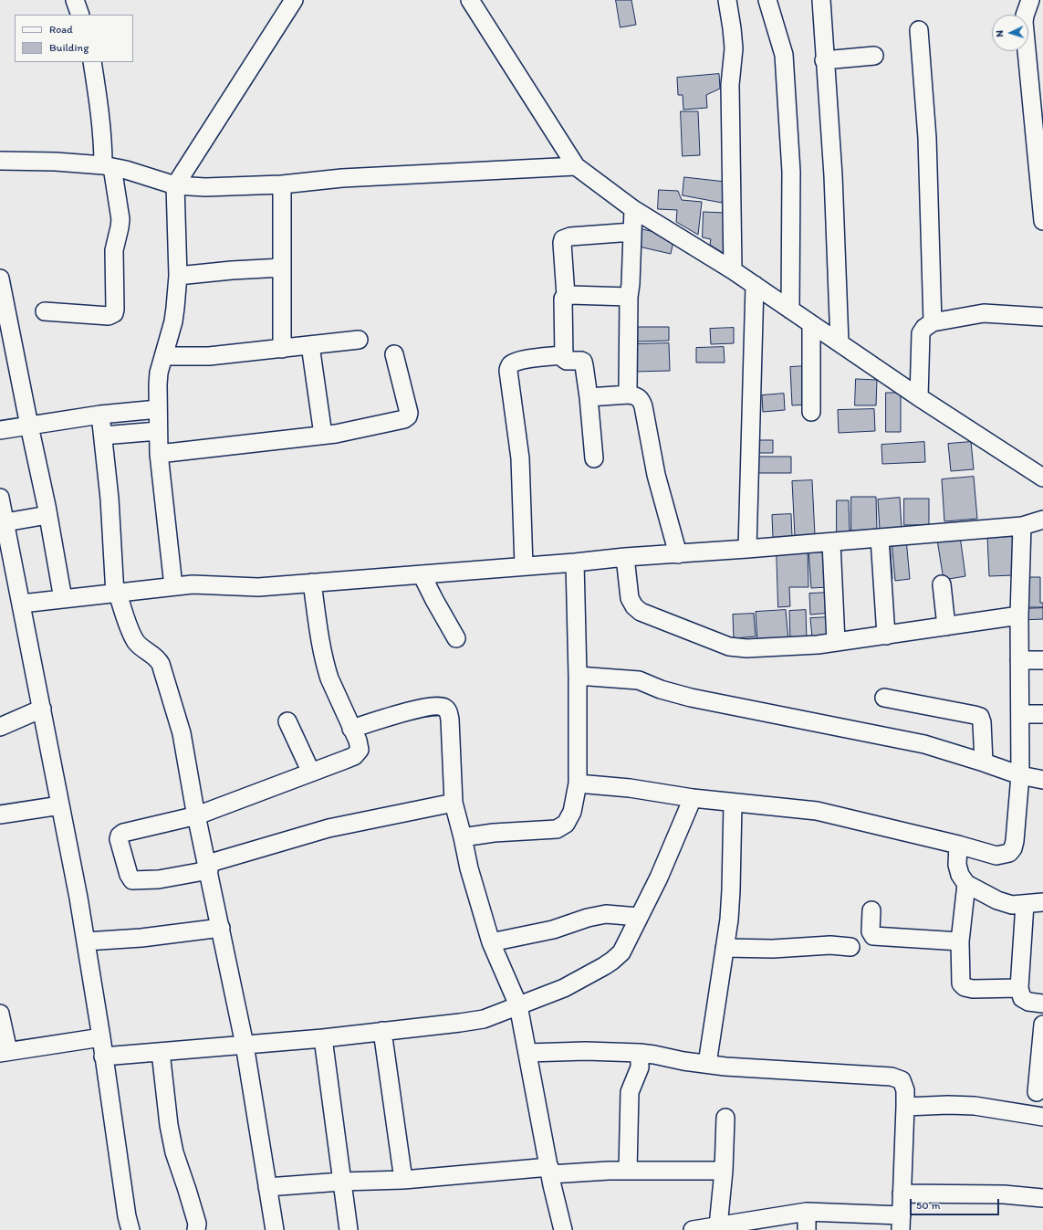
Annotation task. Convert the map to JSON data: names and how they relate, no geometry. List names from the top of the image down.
{
  "legend": ["Road", "Building"],
  "scale_bar": "50 m",
  "north": "left"
}
